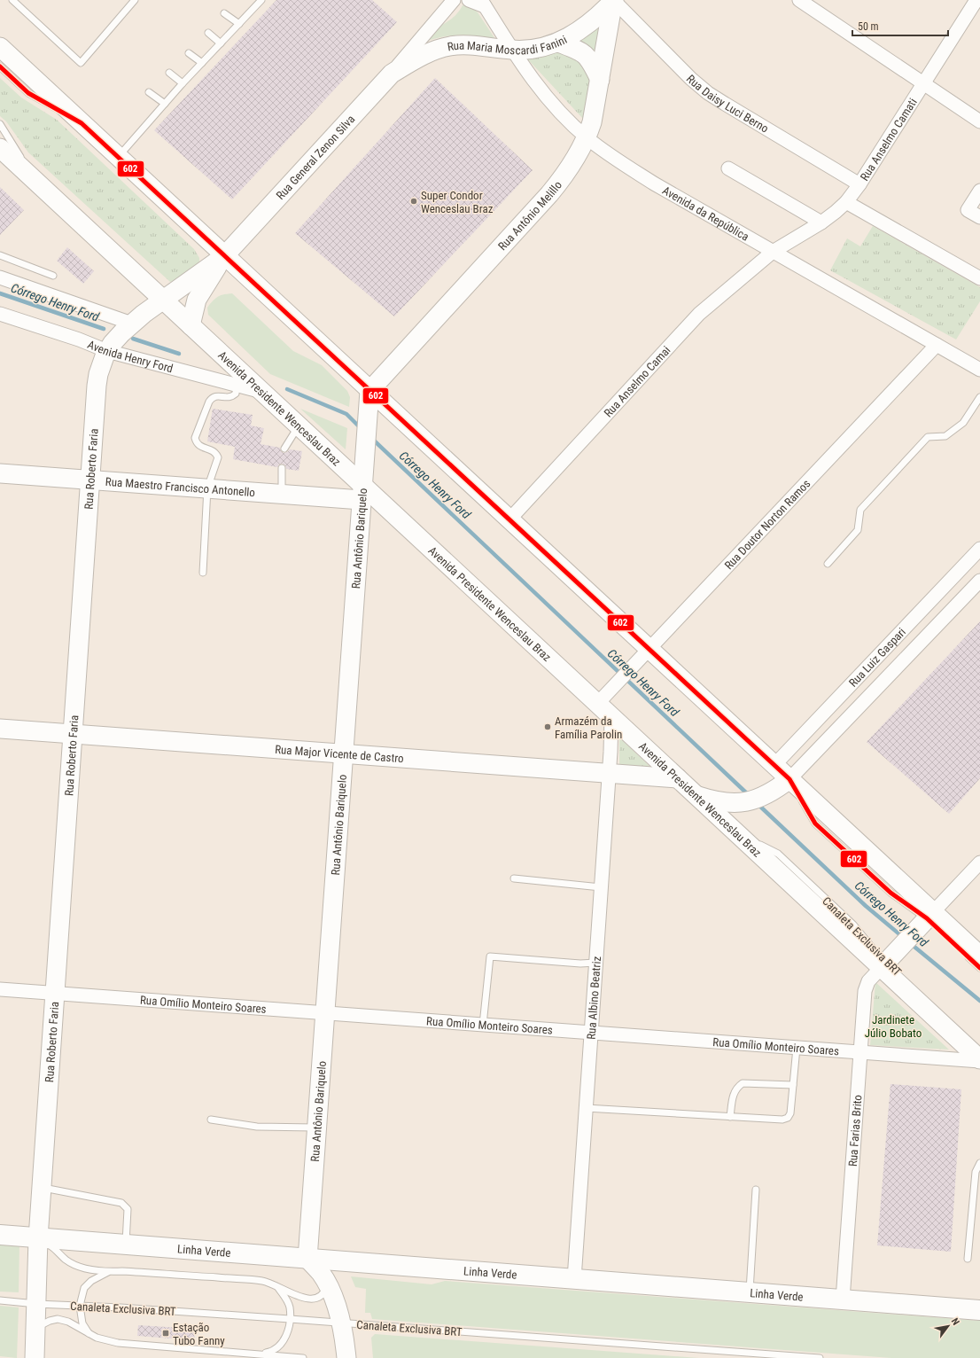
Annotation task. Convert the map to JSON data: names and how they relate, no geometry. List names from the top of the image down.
{
  "streets": {
    "highway": ["Linha Verde"],
    "main road": [
      "Rua Maria Moscardi Fanini",
      "Rua General Zenon Silva",
      "Rua Antônio Melillo",
      "Avenida Presidente Wenceslau Braz",
      "Rua Roberto Faria",
      "Rua Maestro Francisco Antonello",
      "Rua Antônio Bariquelo",
      "Rua Major Vicente de Castro"
    ],
    "street": [
      "Rua Daisy Luci Berno",
      "Rua Anselmo Camati",
      "Avenida da República",
      "Avenida Henry Ford",
      "Rua Anselmo Camai",
      "Rua Doutor Norton Ramos",
      "Rua Luiz Gaspari",
      "Rua Albino Beatriz",
      "Rua Omílio Monteiro Soares",
      "Rua Farias Brito"
    ],
    "lane": ["Canaleta Exclusiva BRT"]
  },
  "crossings": [
    ["Rua Maria Moscardi Fanini", "Rua Daisy Luci Berno"],
    ["Rua Maria Moscardi Fanini", "Rua General Zenon Silva"],
    ["Rua Maria Moscardi Fanini", "Avenida da República"],
    ["Rua Maria Moscardi Fanini", "Rua Antônio Melillo"],
    ["Rua Daisy Luci Berno", "Rua Anselmo Camati"],
    ["Rua Daisy Luci Berno", "Rua Antônio Melillo"],
    ["Rua Anselmo Camati", "Avenida da República"],
    ["Rua Anselmo Camati", "Rua Anselmo Camai"],
    ["Rua General Zenon Silva", "Avenida Presidente Wenceslau Braz"],
    ["Rua General Zenon Silva", "Rua Roberto Faria"],
    ["Avenida da República", "Rua Antônio Melillo"],
    ["Avenida da República", "Rua Anselmo Camai"],
    ["Avenida da República", "Rua Doutor Norton Ramos"],
    ["Rua Antônio Melillo", "Rua Antônio Bariquelo"],
    ["Avenida Henry Ford", "Avenida Presidente Wenceslau Braz"],
    ["Avenida Henry Ford", "Rua Roberto Faria"],
    ["Avenida Presidente Wenceslau Braz", "Rua Roberto Faria"],
    ["Avenida Presidente Wenceslau Braz", "Rua Maestro Francisco Antonello"],
    ["Avenida Presidente Wenceslau Braz", "Rua Doutor Norton Ramos"],
    ["Avenida Presidente Wenceslau Braz", "Rua Antônio Bariquelo"],
    ["Avenida Presidente Wenceslau Braz", "Rua Major Vicente de Castro"],
    ["Avenida Presidente Wenceslau Braz", "Rua Albino Beatriz"],
    ["Avenida Presidente Wenceslau Braz", "Rua Omílio Monteiro Soares"],
    ["Avenida Presidente Wenceslau Braz", "Rua Farias Brito"],
    ["Rua Roberto Faria", "Rua Maestro Francisco Antonello"],
    ["Rua Roberto Faria", "Rua Major Vicente de Castro"],
    ["Rua Roberto Faria", "Canaleta Exclusiva BRT"],
    ["Rua Roberto Faria", "Rua Omílio Monteiro Soares"],
    ["Rua Roberto Faria", "Linha Verde"],
    ["Rua Maestro Francisco Antonello", "Rua Antônio Bariquelo"],
    ["Rua Antônio Bariquelo", "Rua Major Vicente de Castro"],
    ["Rua Antônio Bariquelo", "Rua Omílio Monteiro Soares"],
    ["Rua Antônio Bariquelo", "Linha Verde"],
    ["Rua Major Vicente de Castro", "Rua Albino Beatriz"],
    ["Rua Albino Beatriz", "Rua Omílio Monteiro Soares"],
    ["Rua Albino Beatriz", "Linha Verde"],
    ["Rua Omílio Monteiro Soares", "Rua Farias Brito"],
    ["Rua Farias Brito", "Linha Verde"]
  ],
  "water": ["Córrego Henry Ford"],
  "parks": ["Jardinete Júlio Bobato"],
  "places": {
    "other": ["Super Condor Wenceslau Braz", "Armazém da Família Parolin"],
    "transit": ["Estação Tubo Fanny"]
  },
  "lines": ["transit line 602"],
  "scale_bar": "50 m",
  "north": "top right"
}
